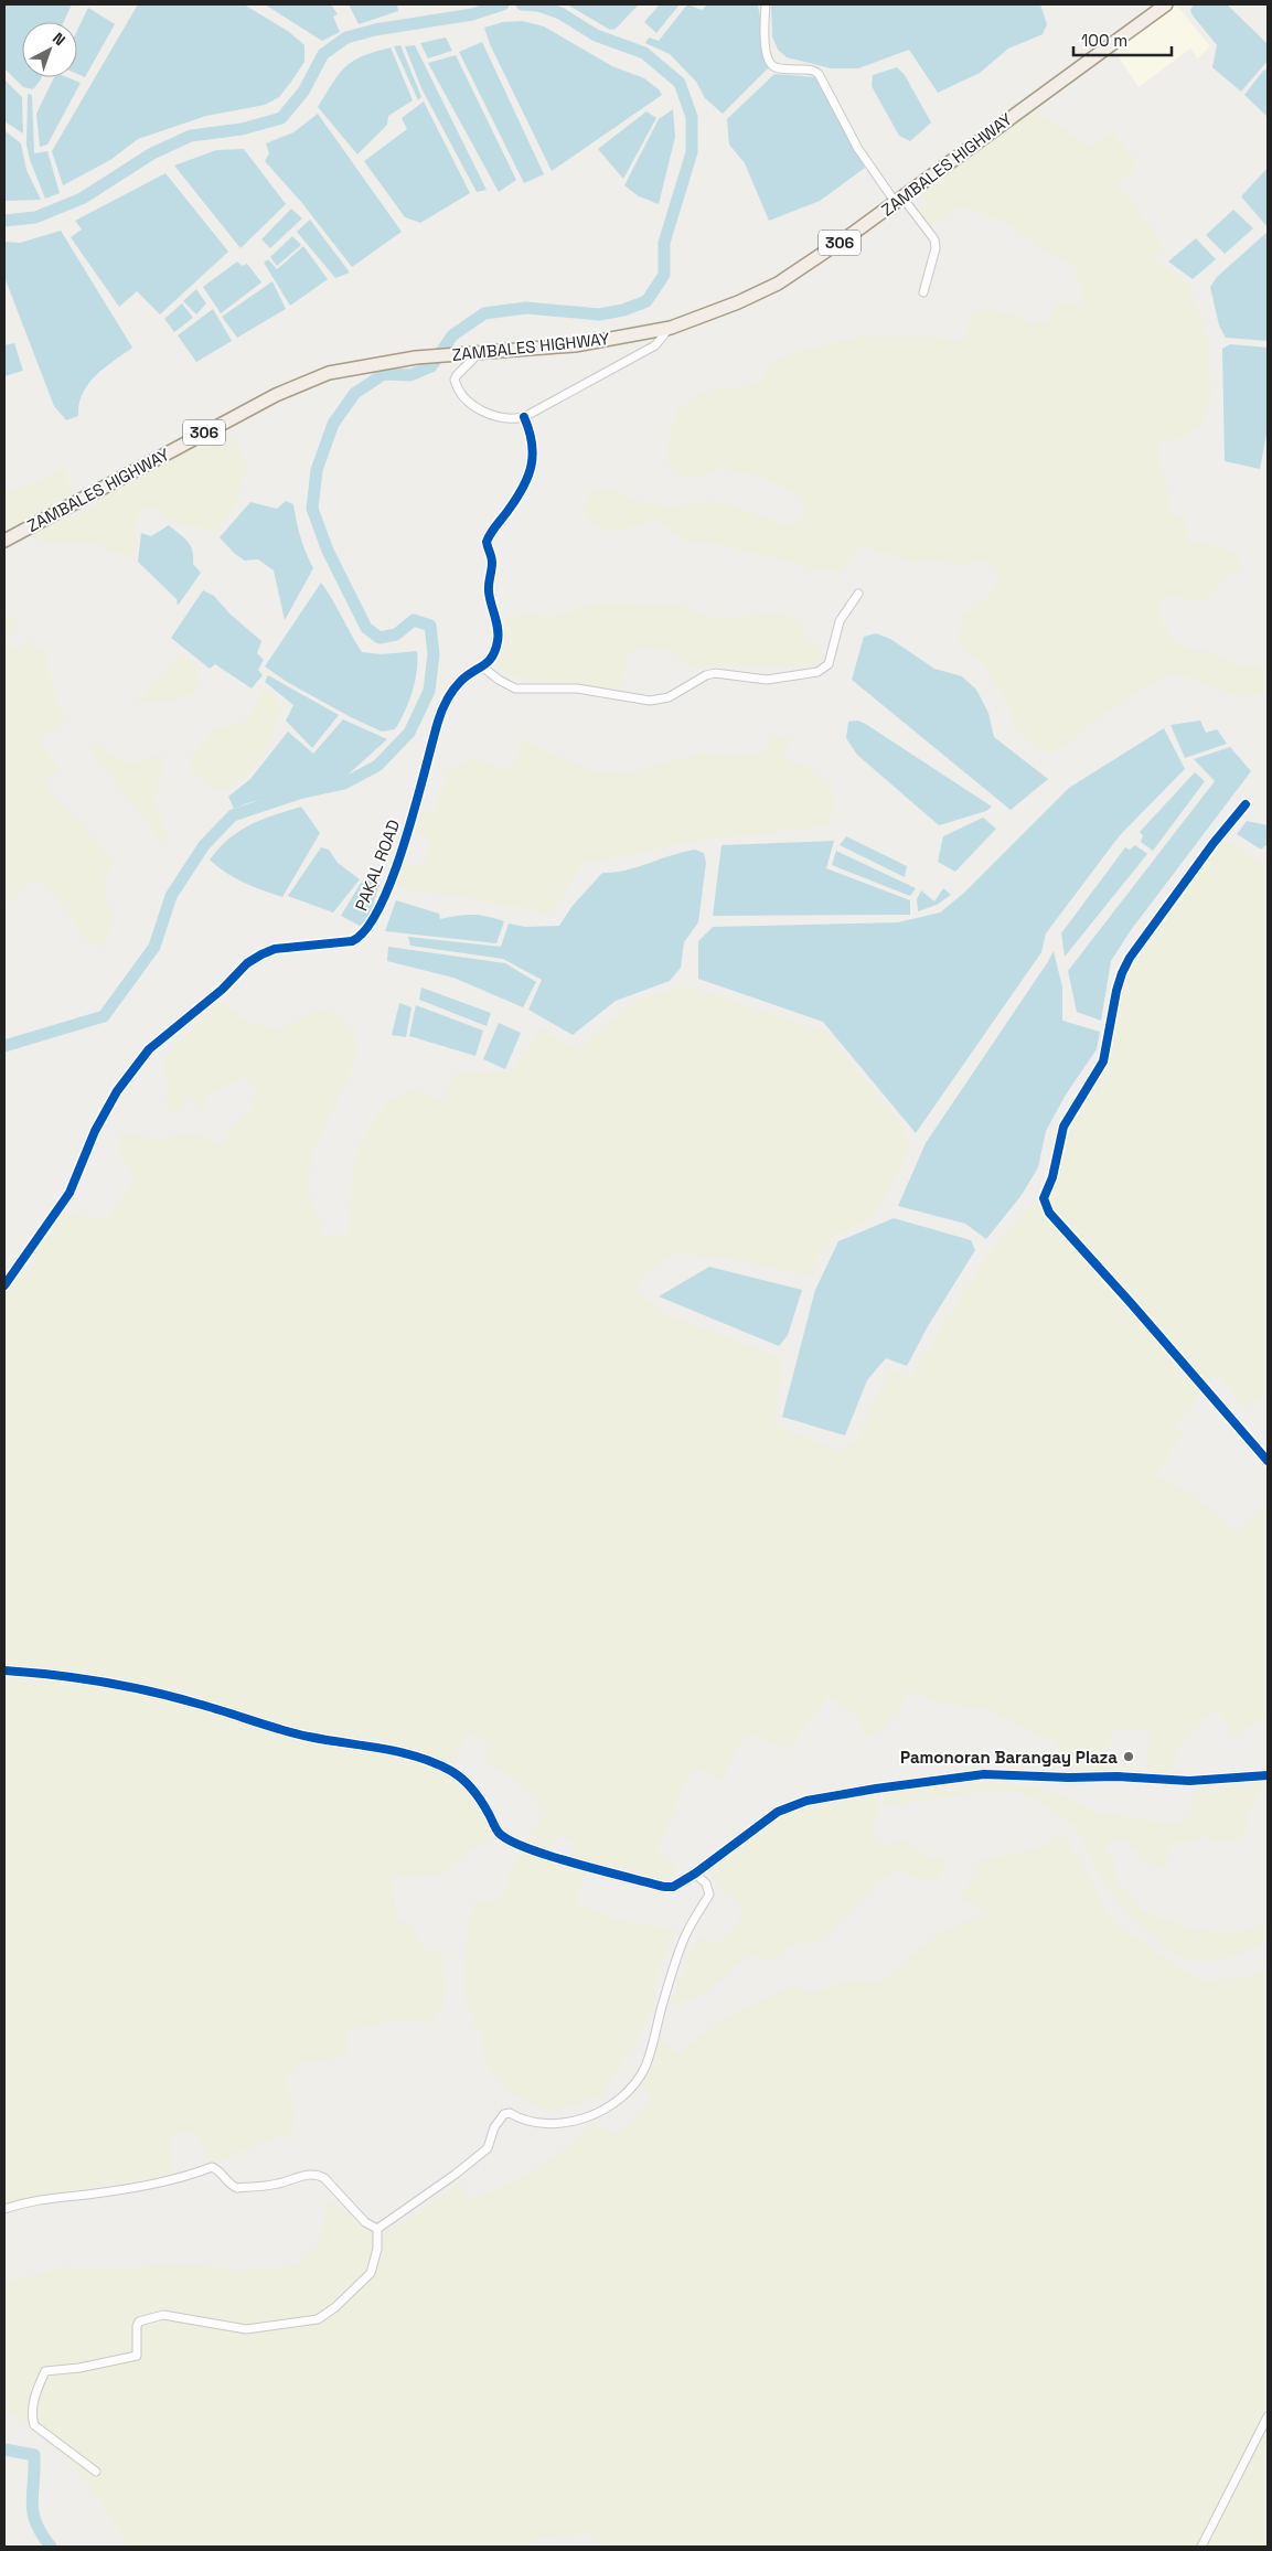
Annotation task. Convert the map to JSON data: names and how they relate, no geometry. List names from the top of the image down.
{
  "streets": {
    "main road": ["ZAMBALES HIGHWAY", "306"],
    "street": ["PAKAL ROAD"]
  },
  "places": ["Pamonoran Barangay Plaza"],
  "scale_bar": "100 m",
  "north": "top right"
}
